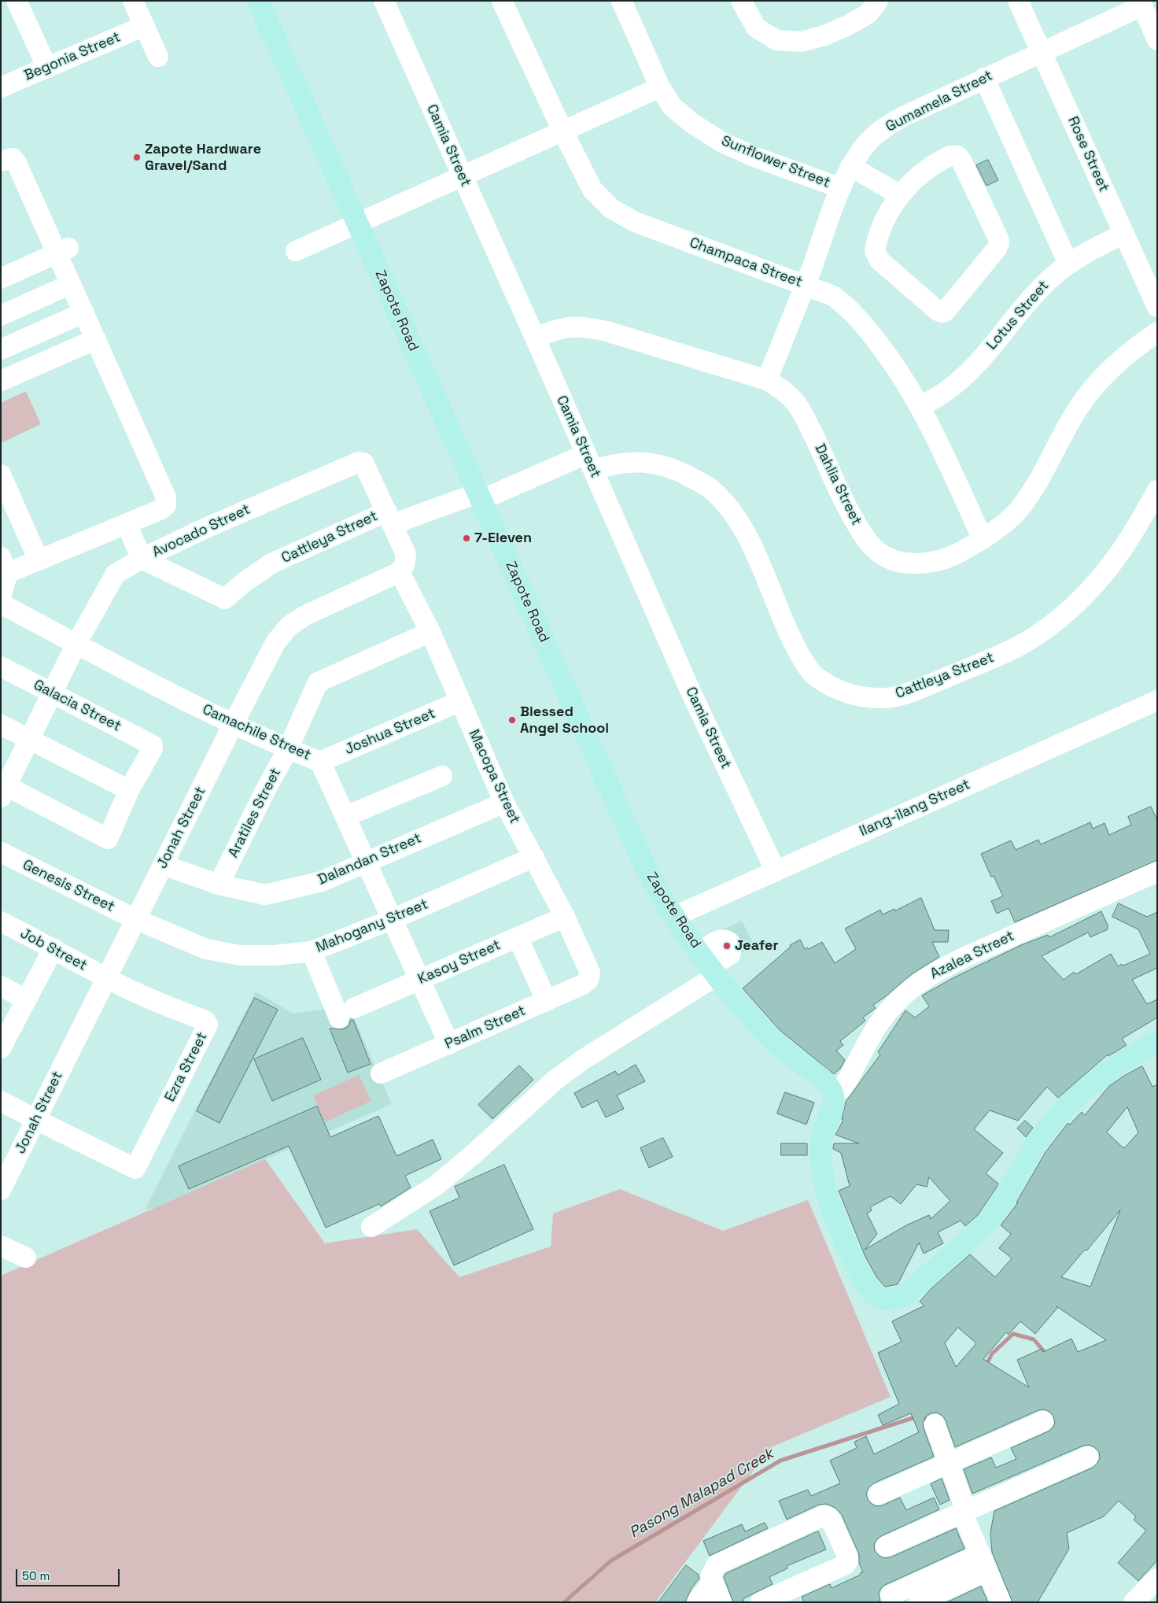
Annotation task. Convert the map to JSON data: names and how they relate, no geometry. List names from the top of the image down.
{
  "streets": {
    "main road": ["Zapote Road"],
    "street": [
      "Begonia Street",
      "Gumamela Street",
      "Camia Street",
      "Rose Street",
      "Sunflower Street",
      "Champaca Street",
      "Lotus Street",
      "Dahlia Street",
      "Avocado Street",
      "Cattleya Street",
      "Galacia Street",
      "Joshua Street",
      "Camachile Street",
      "Macopa Street",
      "Ilang-ilang Street",
      "Aratiles Street",
      "Jonah Street",
      "Dalandan Street",
      "Genesis Street",
      "Mahogany Street",
      "Job Street",
      "Azalea Street",
      "Kasoy Street",
      "Psalm Street",
      "Ezra Street"
    ]
  },
  "crossings": [
    ["Gumamela Street", "Rose Street"],
    ["Gumamela Street", "Sunflower Street"],
    ["Gumamela Street", "Champaca Street"],
    ["Gumamela Street", "Dahlia Street"],
    ["Camia Street", "Dahlia Street"],
    ["Camia Street", "Cattleya Street"],
    ["Camia Street", "Ilang-ilang Street"],
    ["Rose Street", "Lotus Street"],
    ["Champaca Street", "Lotus Street"],
    ["Champaca Street", "Dahlia Street"],
    ["Zapote Road", "Cattleya Street"],
    ["Zapote Road", "Ilang-ilang Street"],
    ["Zapote Road", "Azalea Street"],
    ["Avocado Street", "Cattleya Street"],
    ["Avocado Street", "Galacia Street"],
    ["Avocado Street", "Camachile Street"],
    ["Joshua Street", "Camachile Street"],
    ["Joshua Street", "Macopa Street"],
    ["Camachile Street", "Aratiles Street"],
    ["Camachile Street", "Jonah Street"],
    ["Camachile Street", "Dalandan Street"],
    ["Camachile Street", "Mahogany Street"],
    ["Camachile Street", "Kasoy Street"],
    ["Camachile Street", "Psalm Street"],
    ["Macopa Street", "Aratiles Street"],
    ["Macopa Street", "Jonah Street"],
    ["Macopa Street", "Dalandan Street"],
    ["Macopa Street", "Mahogany Street"],
    ["Macopa Street", "Kasoy Street"],
    ["Macopa Street", "Psalm Street"],
    ["Aratiles Street", "Dalandan Street"],
    ["Jonah Street", "Dalandan Street"],
    ["Jonah Street", "Genesis Street"],
    ["Jonah Street", "Mahogany Street"],
    ["Jonah Street", "Job Street"],
    ["Jonah Street", "Ezra Street"],
    ["Genesis Street", "Mahogany Street"],
    ["Mahogany Street", "Kasoy Street"],
    ["Job Street", "Ezra Street"]
  ],
  "water": ["Pasong Malapad Creek"],
  "places": [
    "Zapote Hardware Gravel/Sand",
    "7-Eleven",
    "Blessed Angel School",
    "Jeafer"
  ],
  "scale_bar": "50 m"
}
